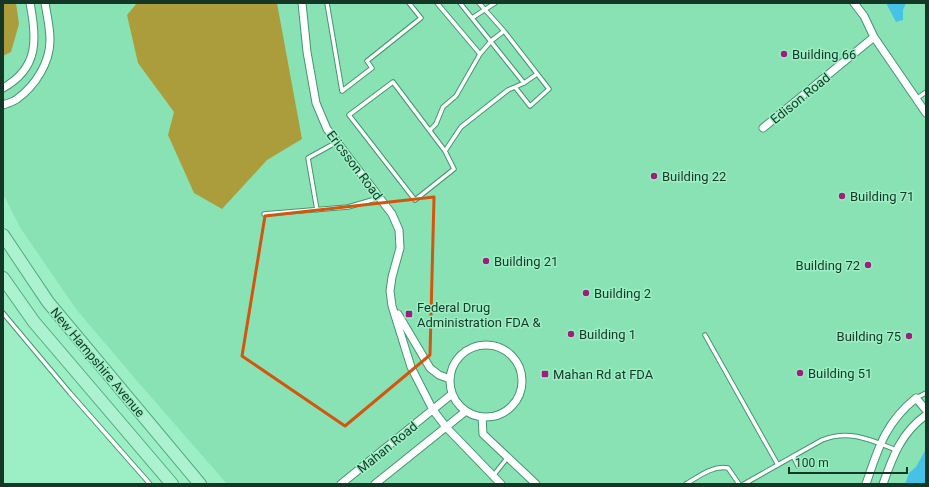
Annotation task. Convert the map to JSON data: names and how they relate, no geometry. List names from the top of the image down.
{
  "streets": {
    "main road": ["New Hampshire Avenue"],
    "street": ["Edison Road", "Ericsson Road", "Mahan Road"]
  },
  "places": {
    "other": [
      "Building 66",
      "Building 22",
      "Building 71",
      "Building 21",
      "Building 72",
      "Building 2",
      "Building 1",
      "Building 75",
      "Building 51"
    ],
    "transit": ["Federal Drug Administration FDA &", "Mahan Rd at FDA"]
  },
  "scale_bar": "100 m"
}
